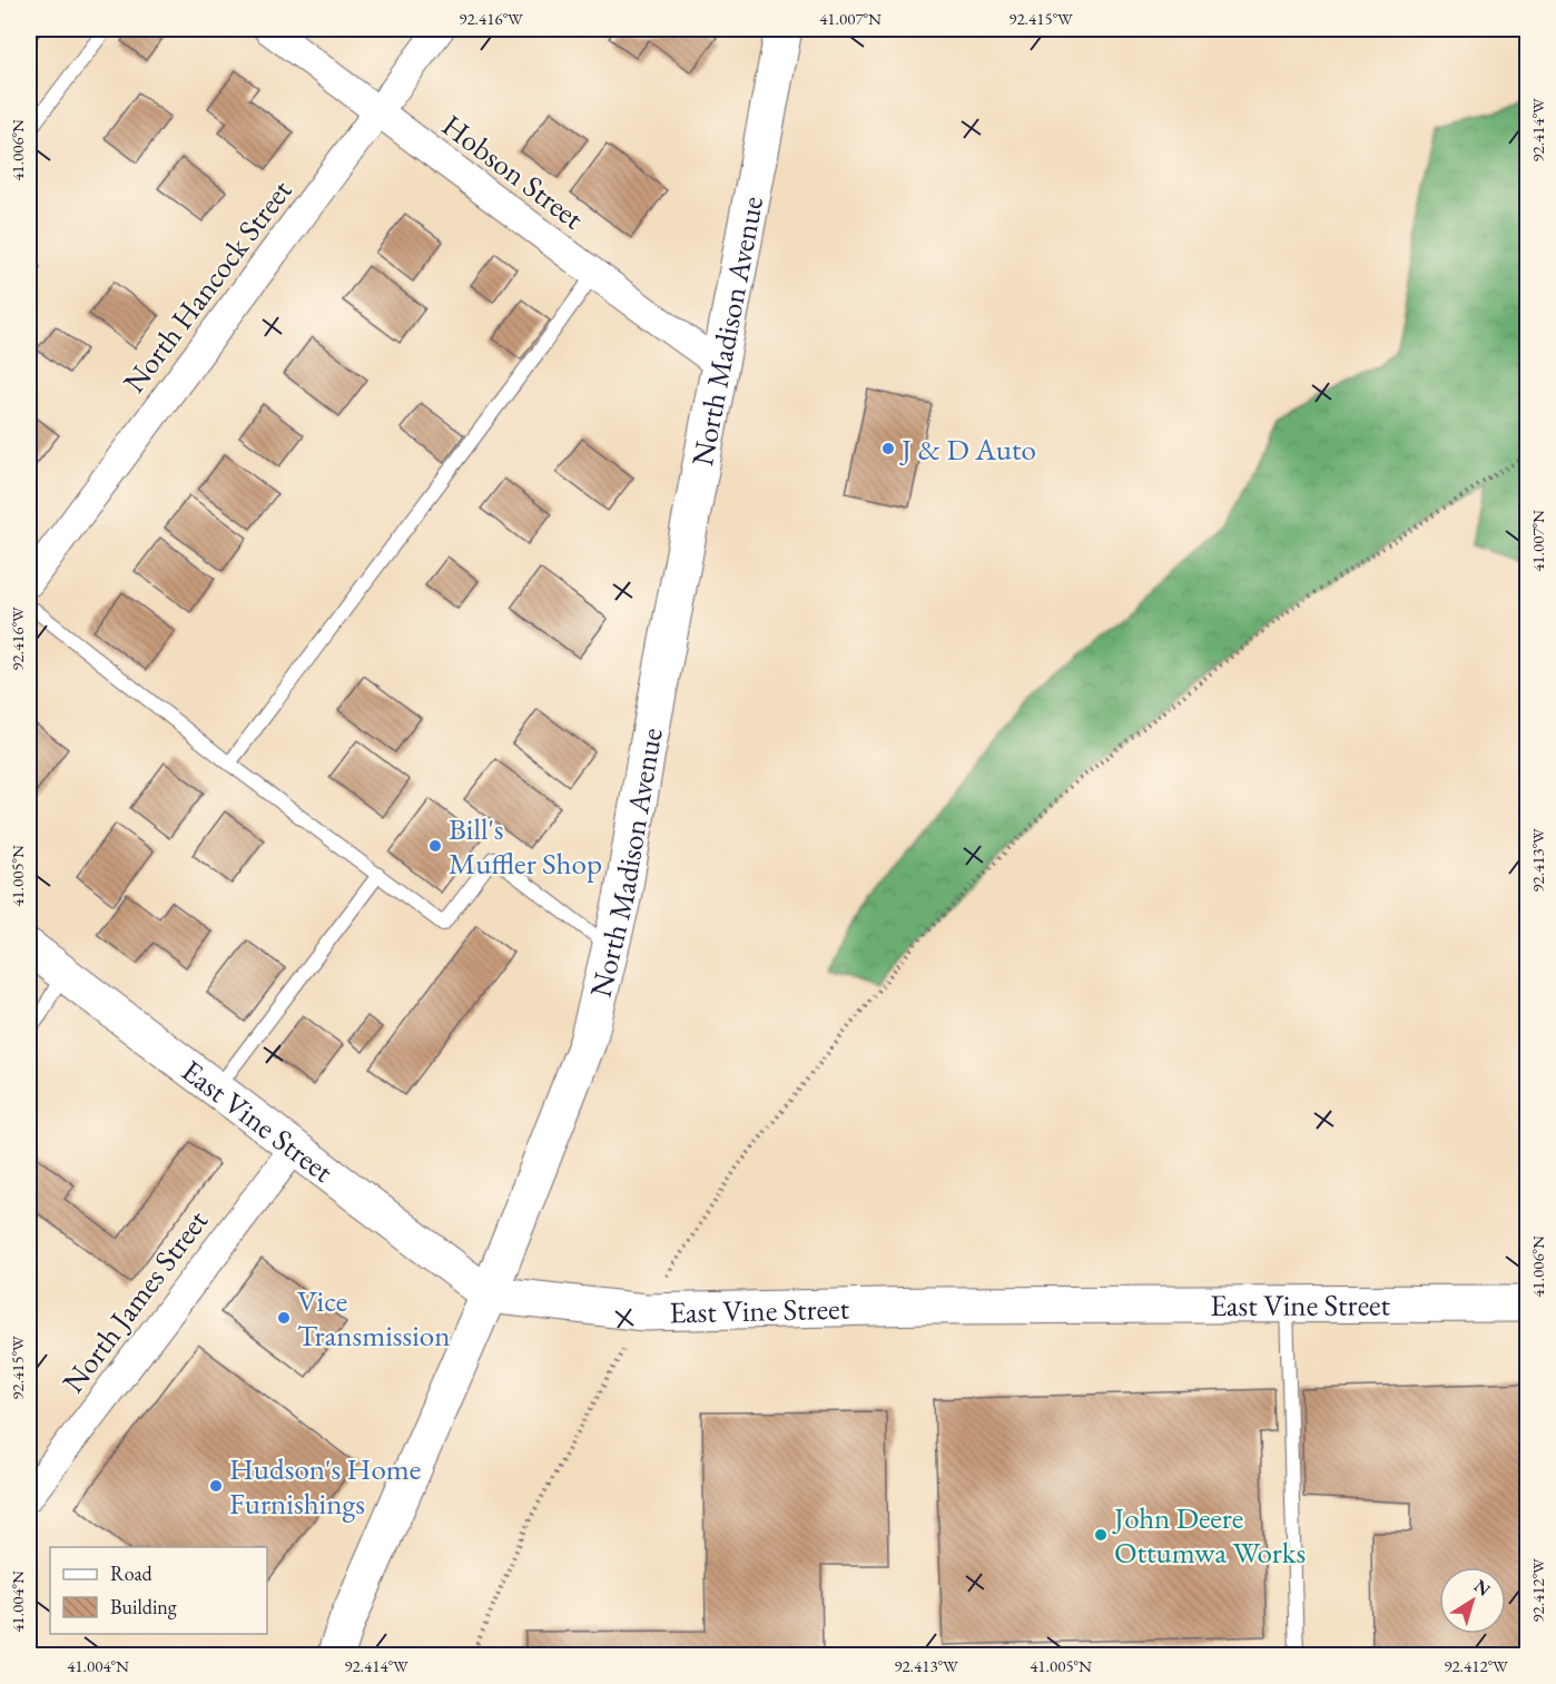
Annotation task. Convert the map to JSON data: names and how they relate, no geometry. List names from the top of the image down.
{
  "streets": {
    "main road": ["North Madison Avenue", "East Vine Street"],
    "street": ["Hobson Street", "North Hancock Street", "North James Street"]
  },
  "crossings": [
    ["Hobson Street", "North Hancock Street"],
    ["Hobson Street", "North Madison Avenue"],
    ["North Madison Avenue", "East Vine Street"],
    ["East Vine Street", "North James Street"]
  ],
  "places": [
    "J & D Auto",
    "Bill's Muffler Shop",
    "Vice Transmission",
    "Hudson's Home Furnishings",
    "John Deere Ottumwa Works"
  ],
  "legend": ["Road", "Building"],
  "north": "top right",
  "coordinates": [
    "92.416°W",
    "41.007°N",
    "92.415°W",
    "92.414°W",
    "41.006°N",
    "92.413°W",
    "41.005°N",
    "92.412°W",
    "41.004°N"
  ]
}
